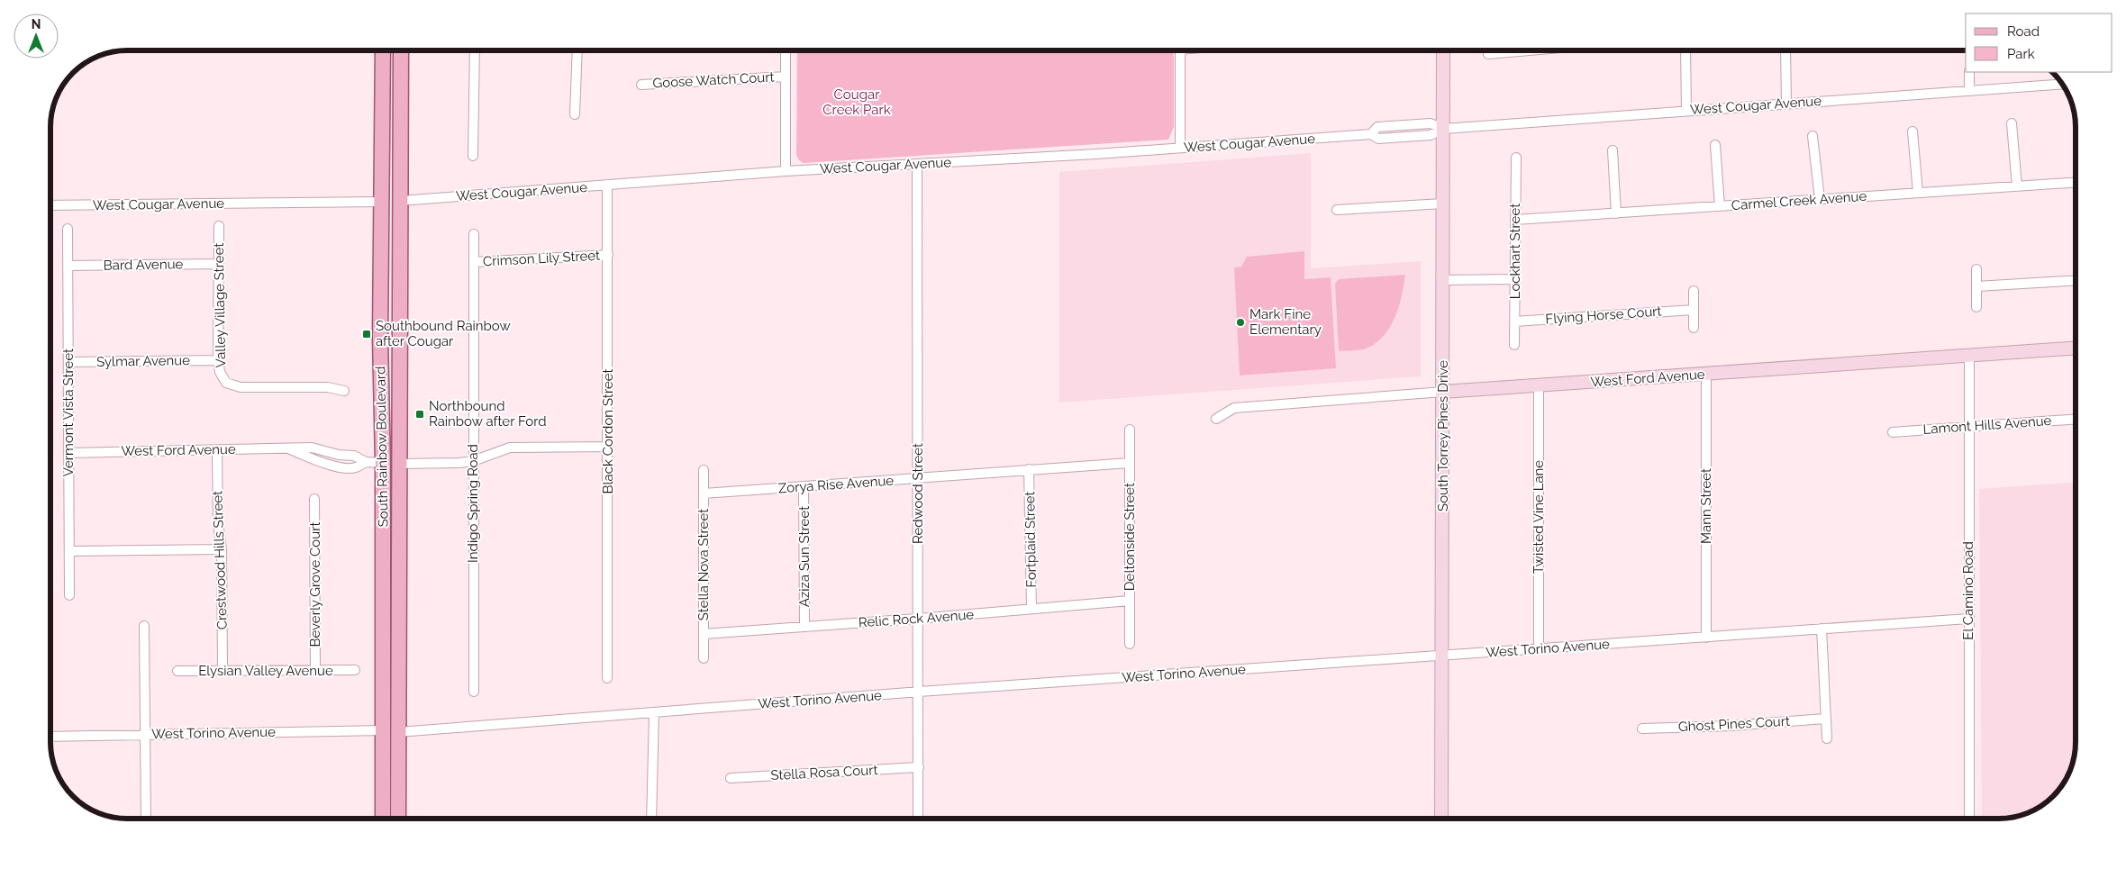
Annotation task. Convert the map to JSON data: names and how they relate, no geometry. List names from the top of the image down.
{
  "streets": {
    "main road": ["South Rainbow Boulevard"],
    "street": [
      "Goose Watch Court",
      "West Cougar Avenue",
      "Carmel Creek Avenue",
      "Lockhart Street",
      "Crimson Lily Street",
      "Bard Avenue",
      "Valley Village Street",
      "Flying Horse Court",
      "Sylmar Avenue",
      "West Ford Avenue",
      "Vermont Vista Street",
      "Lamont Hills Avenue",
      "Black Cordon Street",
      "South Torrey Pines Drive",
      "Zorya Rise Avenue",
      "Redwood Street",
      "Indigo Spring Road",
      "Mann Street",
      "Twisted Vine Lane",
      "Deltonside Street",
      "Fortplaid Street",
      "Aziza Sun Street",
      "Crestwood Hills Street",
      "Stella Nova Street",
      "Beverly Grove Court",
      "El Camino Road",
      "Relic Rock Avenue",
      "West Torino Avenue",
      "Elysian Valley Avenue",
      "Ghost Pines Court",
      "Stella Rosa Court"
    ]
  },
  "crossings": [
    ["West Cougar Avenue", "Black Cordon Street"],
    ["West Cougar Avenue", "South Torrey Pines Drive"],
    ["West Cougar Avenue", "South Rainbow Boulevard"],
    ["West Cougar Avenue", "Redwood Street"],
    ["Carmel Creek Avenue", "Lockhart Street"],
    ["Lockhart Street", "Flying Horse Court"],
    ["Crimson Lily Street", "Black Cordon Street"],
    ["Crimson Lily Street", "Indigo Spring Road"],
    ["Bard Avenue", "Valley Village Street"],
    ["Bard Avenue", "Vermont Vista Street"],
    ["Valley Village Street", "Sylmar Avenue"],
    ["Sylmar Avenue", "Vermont Vista Street"],
    ["West Ford Avenue", "Vermont Vista Street"],
    ["West Ford Avenue", "South Torrey Pines Drive"],
    ["West Ford Avenue", "South Rainbow Boulevard"],
    ["West Ford Avenue", "Mann Street"],
    ["West Ford Avenue", "Twisted Vine Lane"],
    ["West Ford Avenue", "Crestwood Hills Street"],
    ["West Ford Avenue", "El Camino Road"],
    ["Lamont Hills Avenue", "El Camino Road"],
    ["South Torrey Pines Drive", "West Torino Avenue"],
    ["South Rainbow Boulevard", "West Torino Avenue"],
    ["Zorya Rise Avenue", "Redwood Street"],
    ["Zorya Rise Avenue", "Deltonside Street"],
    ["Zorya Rise Avenue", "Fortplaid Street"],
    ["Zorya Rise Avenue", "Aziza Sun Street"],
    ["Zorya Rise Avenue", "Stella Nova Street"],
    ["Redwood Street", "Relic Rock Avenue"],
    ["Redwood Street", "West Torino Avenue"],
    ["Redwood Street", "Stella Rosa Court"],
    ["Mann Street", "West Torino Avenue"],
    ["Twisted Vine Lane", "West Torino Avenue"],
    ["Deltonside Street", "Relic Rock Avenue"],
    ["Fortplaid Street", "Relic Rock Avenue"],
    ["Aziza Sun Street", "Relic Rock Avenue"],
    ["Crestwood Hills Street", "Elysian Valley Avenue"],
    ["Stella Nova Street", "Relic Rock Avenue"],
    ["Beverly Grove Court", "Elysian Valley Avenue"],
    ["El Camino Road", "West Torino Avenue"]
  ],
  "parks": ["Cougar Creek Park"],
  "places": {
    "other": ["Mark Fine Elementary"],
    "transit": ["Southbound Rainbow after Cougar", "Northbound Rainbow after Ford"]
  },
  "legend": ["Road", "Park"],
  "north": "top"
}
